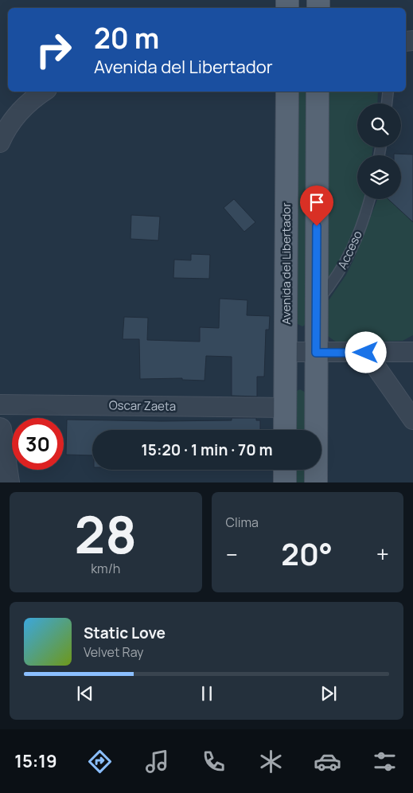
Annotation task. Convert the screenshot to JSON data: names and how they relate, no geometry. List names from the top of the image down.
{
  "streets": {
    "main road": ["Avenida del Libertador"],
    "street": ["Oscar Zaeta"],
    "lane": ["Acceso"]
  },
  "crossings": [
    ["Avenida del Libertador", "Oscar Zaeta"]
  ],
  "page": {
    "turn": ["20 m", "Avenida del Libertador"],
    "limit": "30",
    "trip": "15:20 · 1 min · 70 m",
    "tile": [
      ["28", "km/h"],
      "Clima"
    ],
    "heat": ["−", "20°", "+"],
    "song": ["Static Love", "Velvet Ray"],
    "tabs": "15:19"
  }
}
